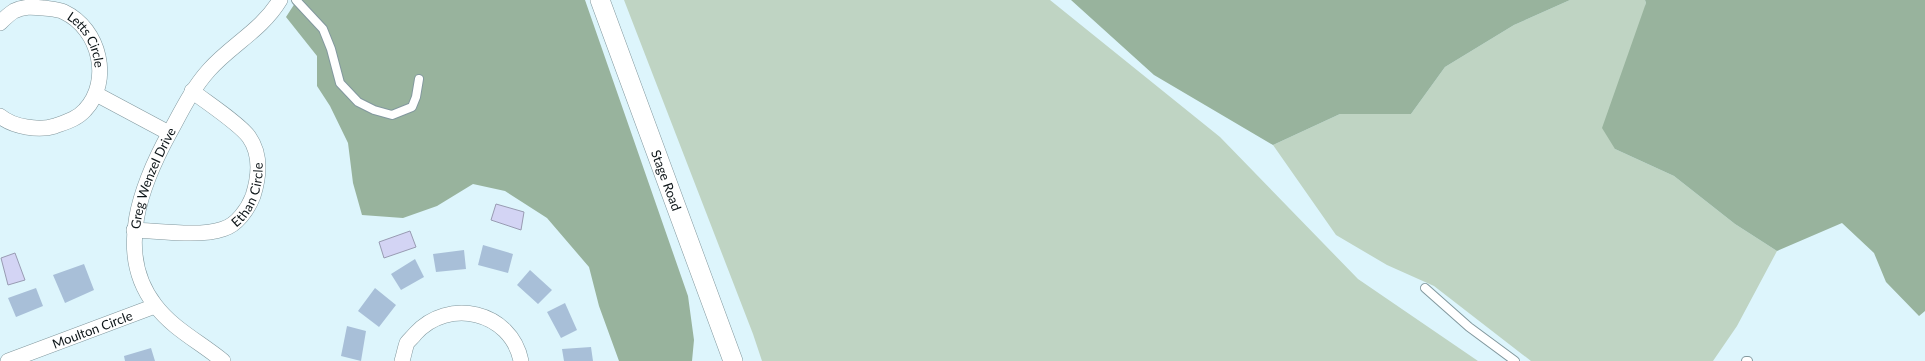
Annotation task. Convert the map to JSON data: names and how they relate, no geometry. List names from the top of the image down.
{
  "streets": {
    "street": [
      "Letts Circle",
      "Greg Wenzel Drive",
      "Stage Road",
      "Ethan Circle",
      "Moulton Circle"
    ]
  },
  "crossings": [
    ["Greg Wenzel Drive", "Ethan Circle"],
    ["Greg Wenzel Drive", "Moulton Circle"]
  ]
}
